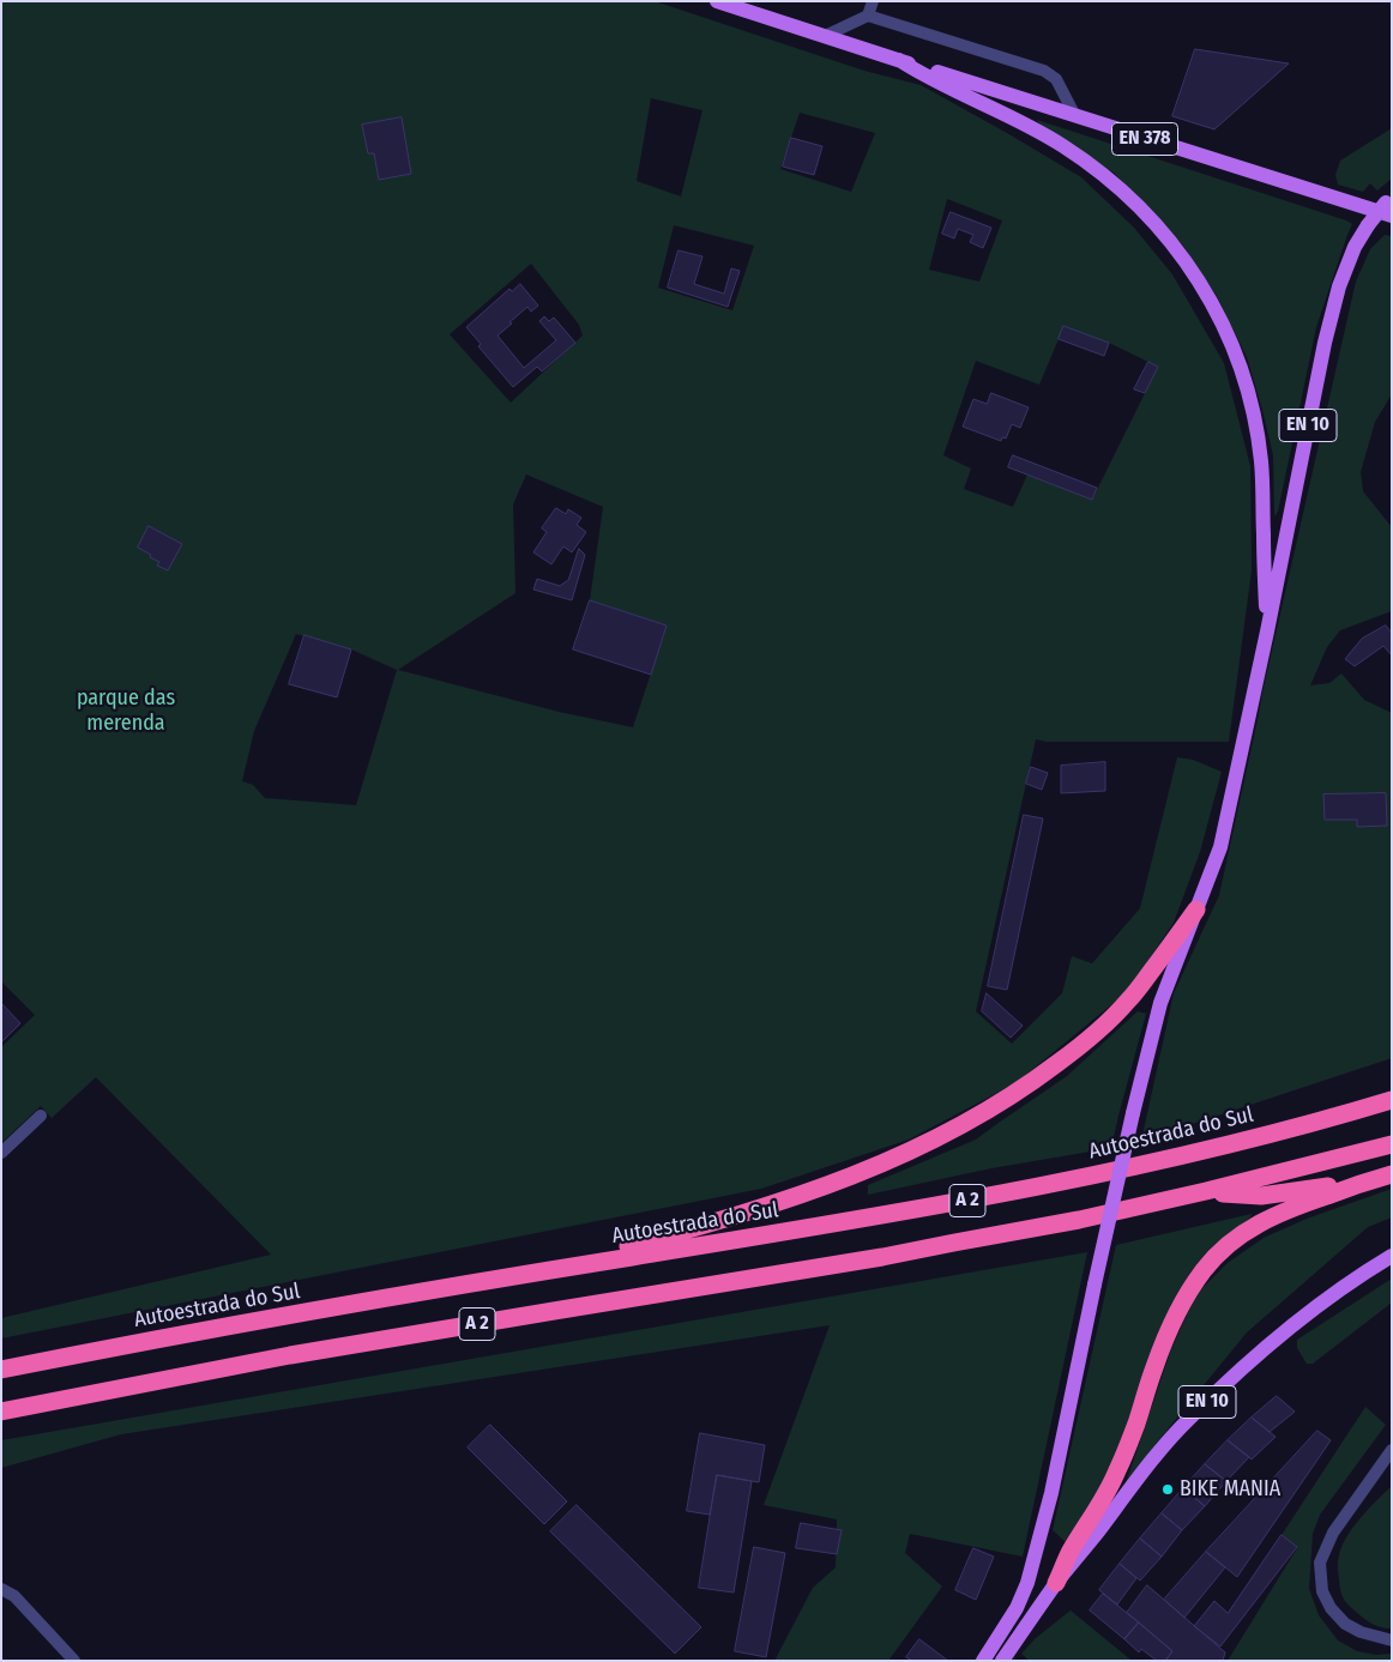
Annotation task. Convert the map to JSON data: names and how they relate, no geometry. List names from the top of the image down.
{
  "streets": {
    "highway": ["Autoestrada do Sul", "A 2"],
    "main road": ["EN 378", "EN 10"]
  },
  "crossings": [
    ["EN 378", "EN 10"]
  ],
  "parks": ["parque das merenda"],
  "places": ["BIKE MANIA"]
}
